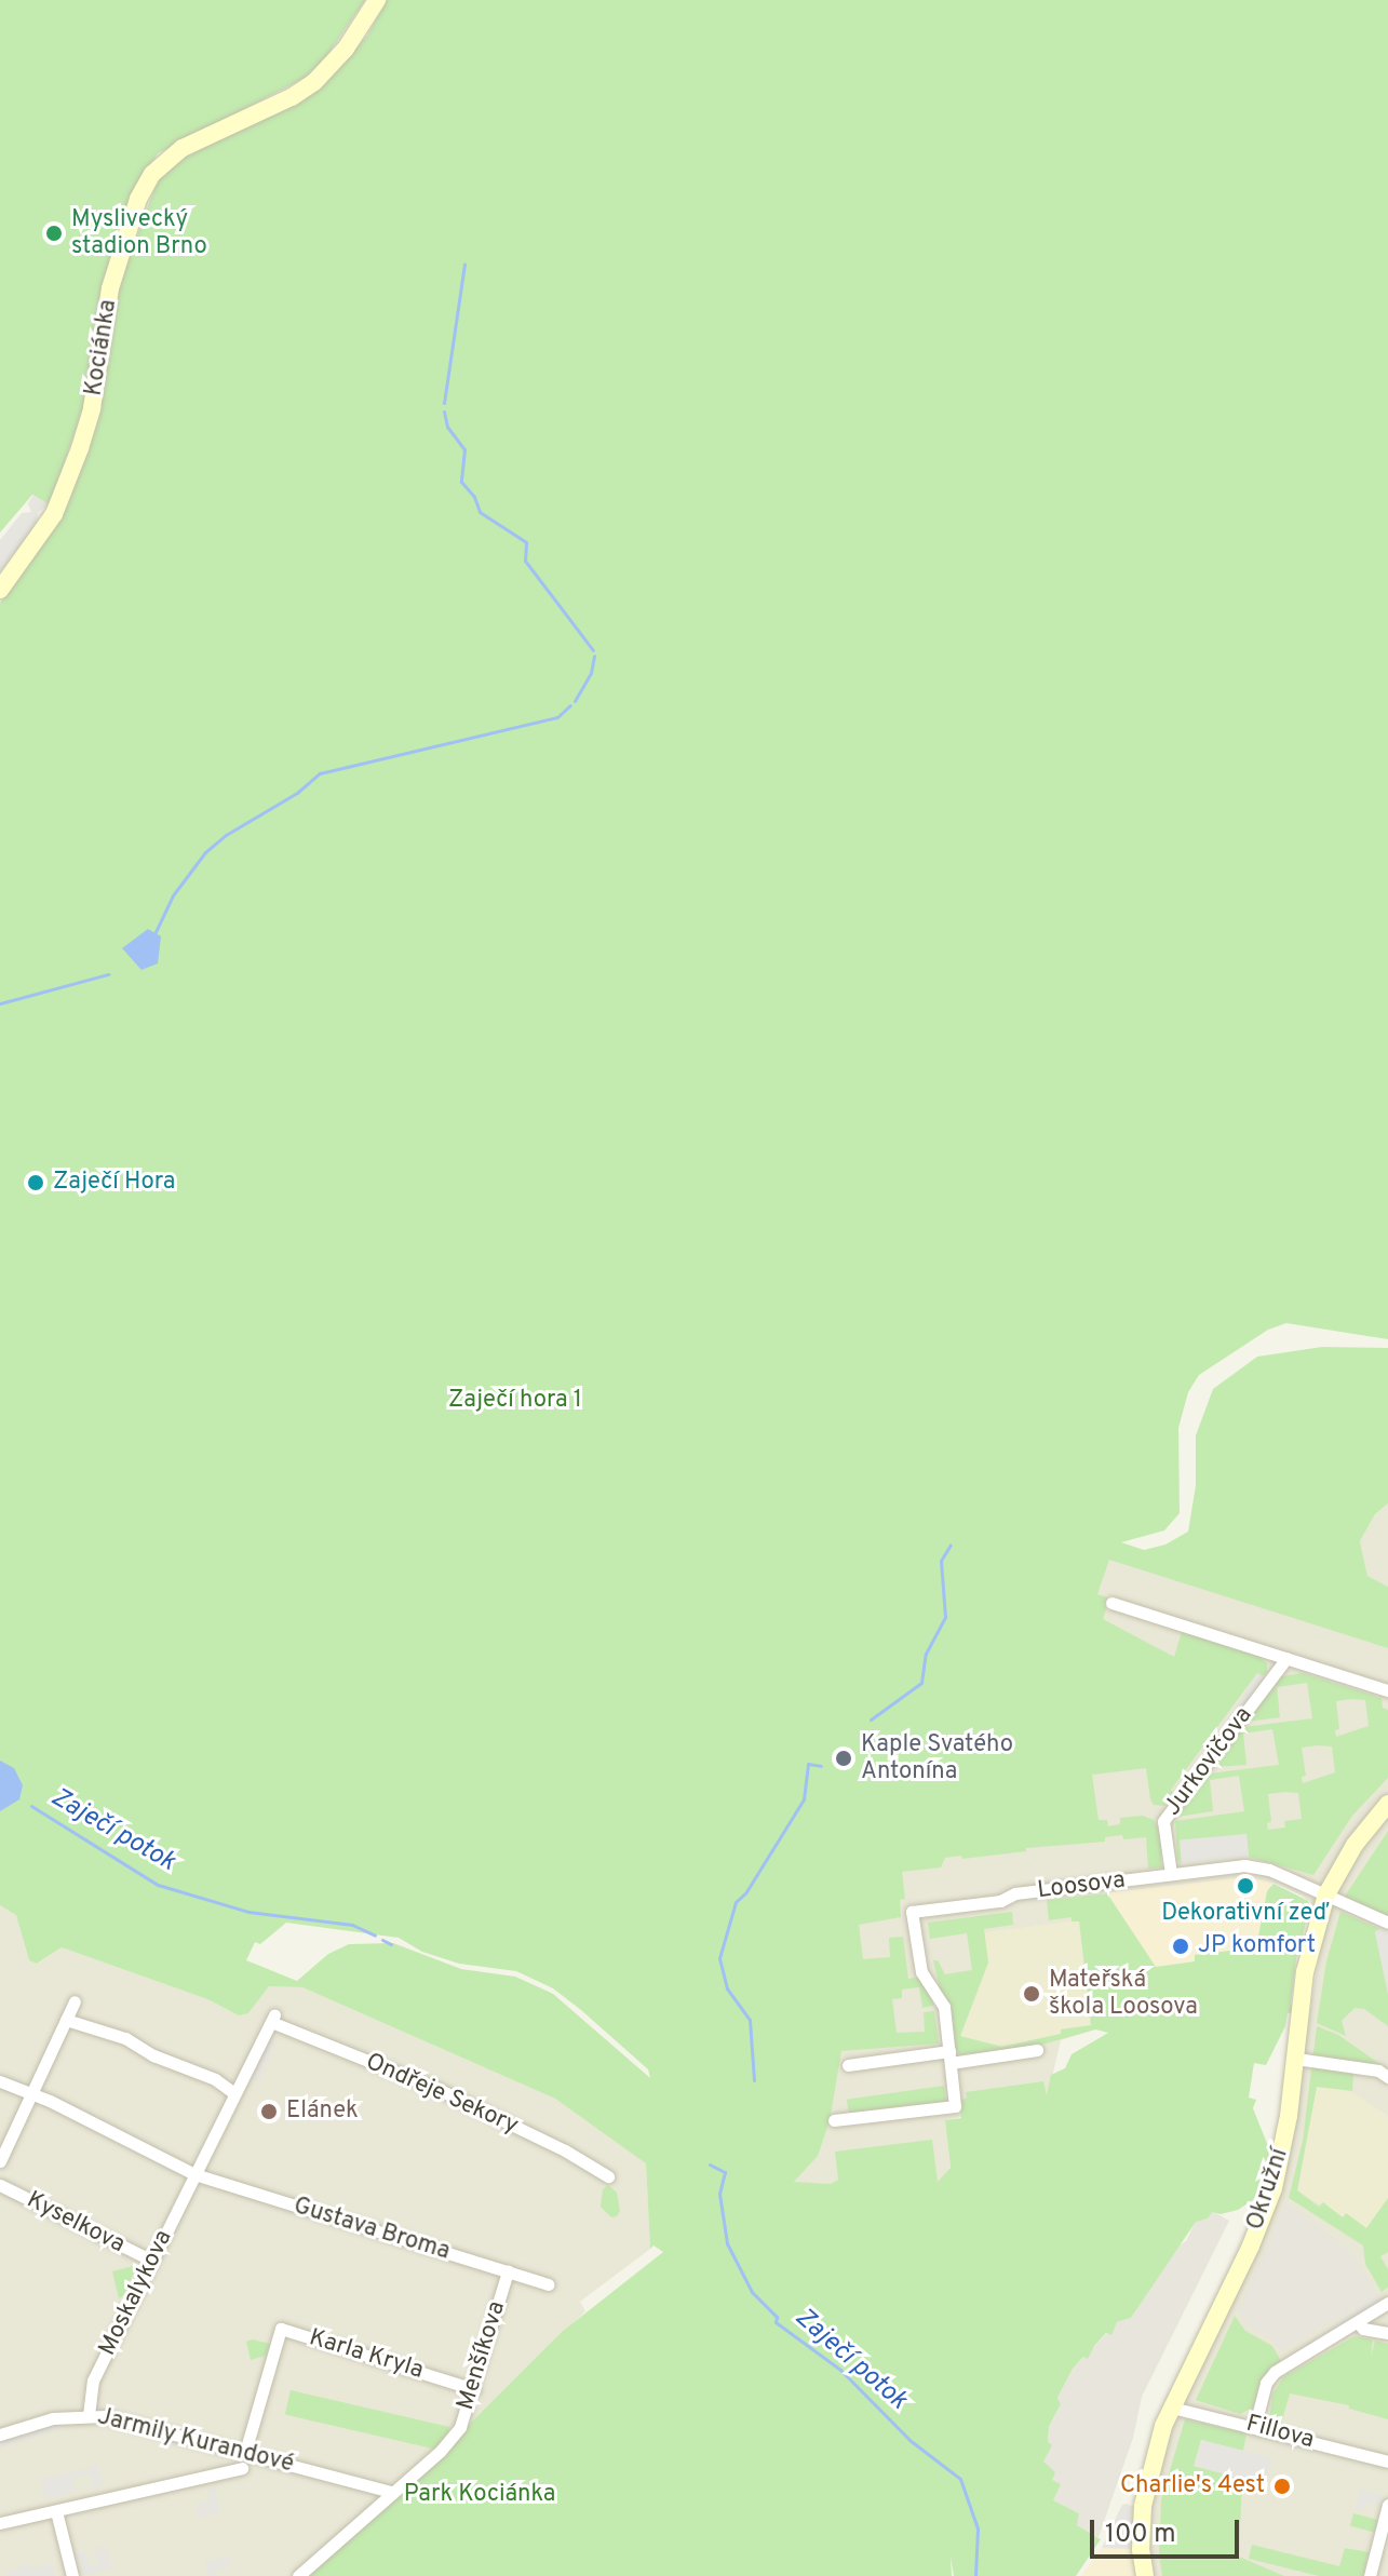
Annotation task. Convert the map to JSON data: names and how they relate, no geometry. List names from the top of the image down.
{
  "streets": {
    "street": [
      "Kociánka",
      "Jurkovičova",
      "Loosova",
      "Ondřeje Sekory",
      "Okružní",
      "Kyselkova",
      "Gustava Broma",
      "Moskalykova",
      "Karla Kryla",
      "Menšíkova",
      "Fillova",
      "Jarmily Kurandové"
    ]
  },
  "crossings": [
    ["Jurkovičova", "Loosova"],
    ["Loosova", "Okružní"],
    ["Okružní", "Fillova"],
    ["Kyselkova", "Moskalykova"],
    ["Gustava Broma", "Moskalykova"],
    ["Gustava Broma", "Menšíkova"],
    ["Moskalykova", "Jarmily Kurandové"],
    ["Karla Kryla", "Menšíkova"],
    ["Karla Kryla", "Jarmily Kurandové"],
    ["Menšíkova", "Jarmily Kurandové"]
  ],
  "water": ["Zaječí potok"],
  "parks": ["Zaječí hora 1", "Park Kociánka"],
  "places": [
    "Myslivecký stadion Brno",
    "Zaječí Hora",
    "Kaple Svatého Antonína",
    "Dekorativní zeď",
    "JP komfort",
    "Mateřská škola Loosova",
    "Elánek",
    "Charlie's 4est"
  ],
  "scale_bar": "100 m"
}
